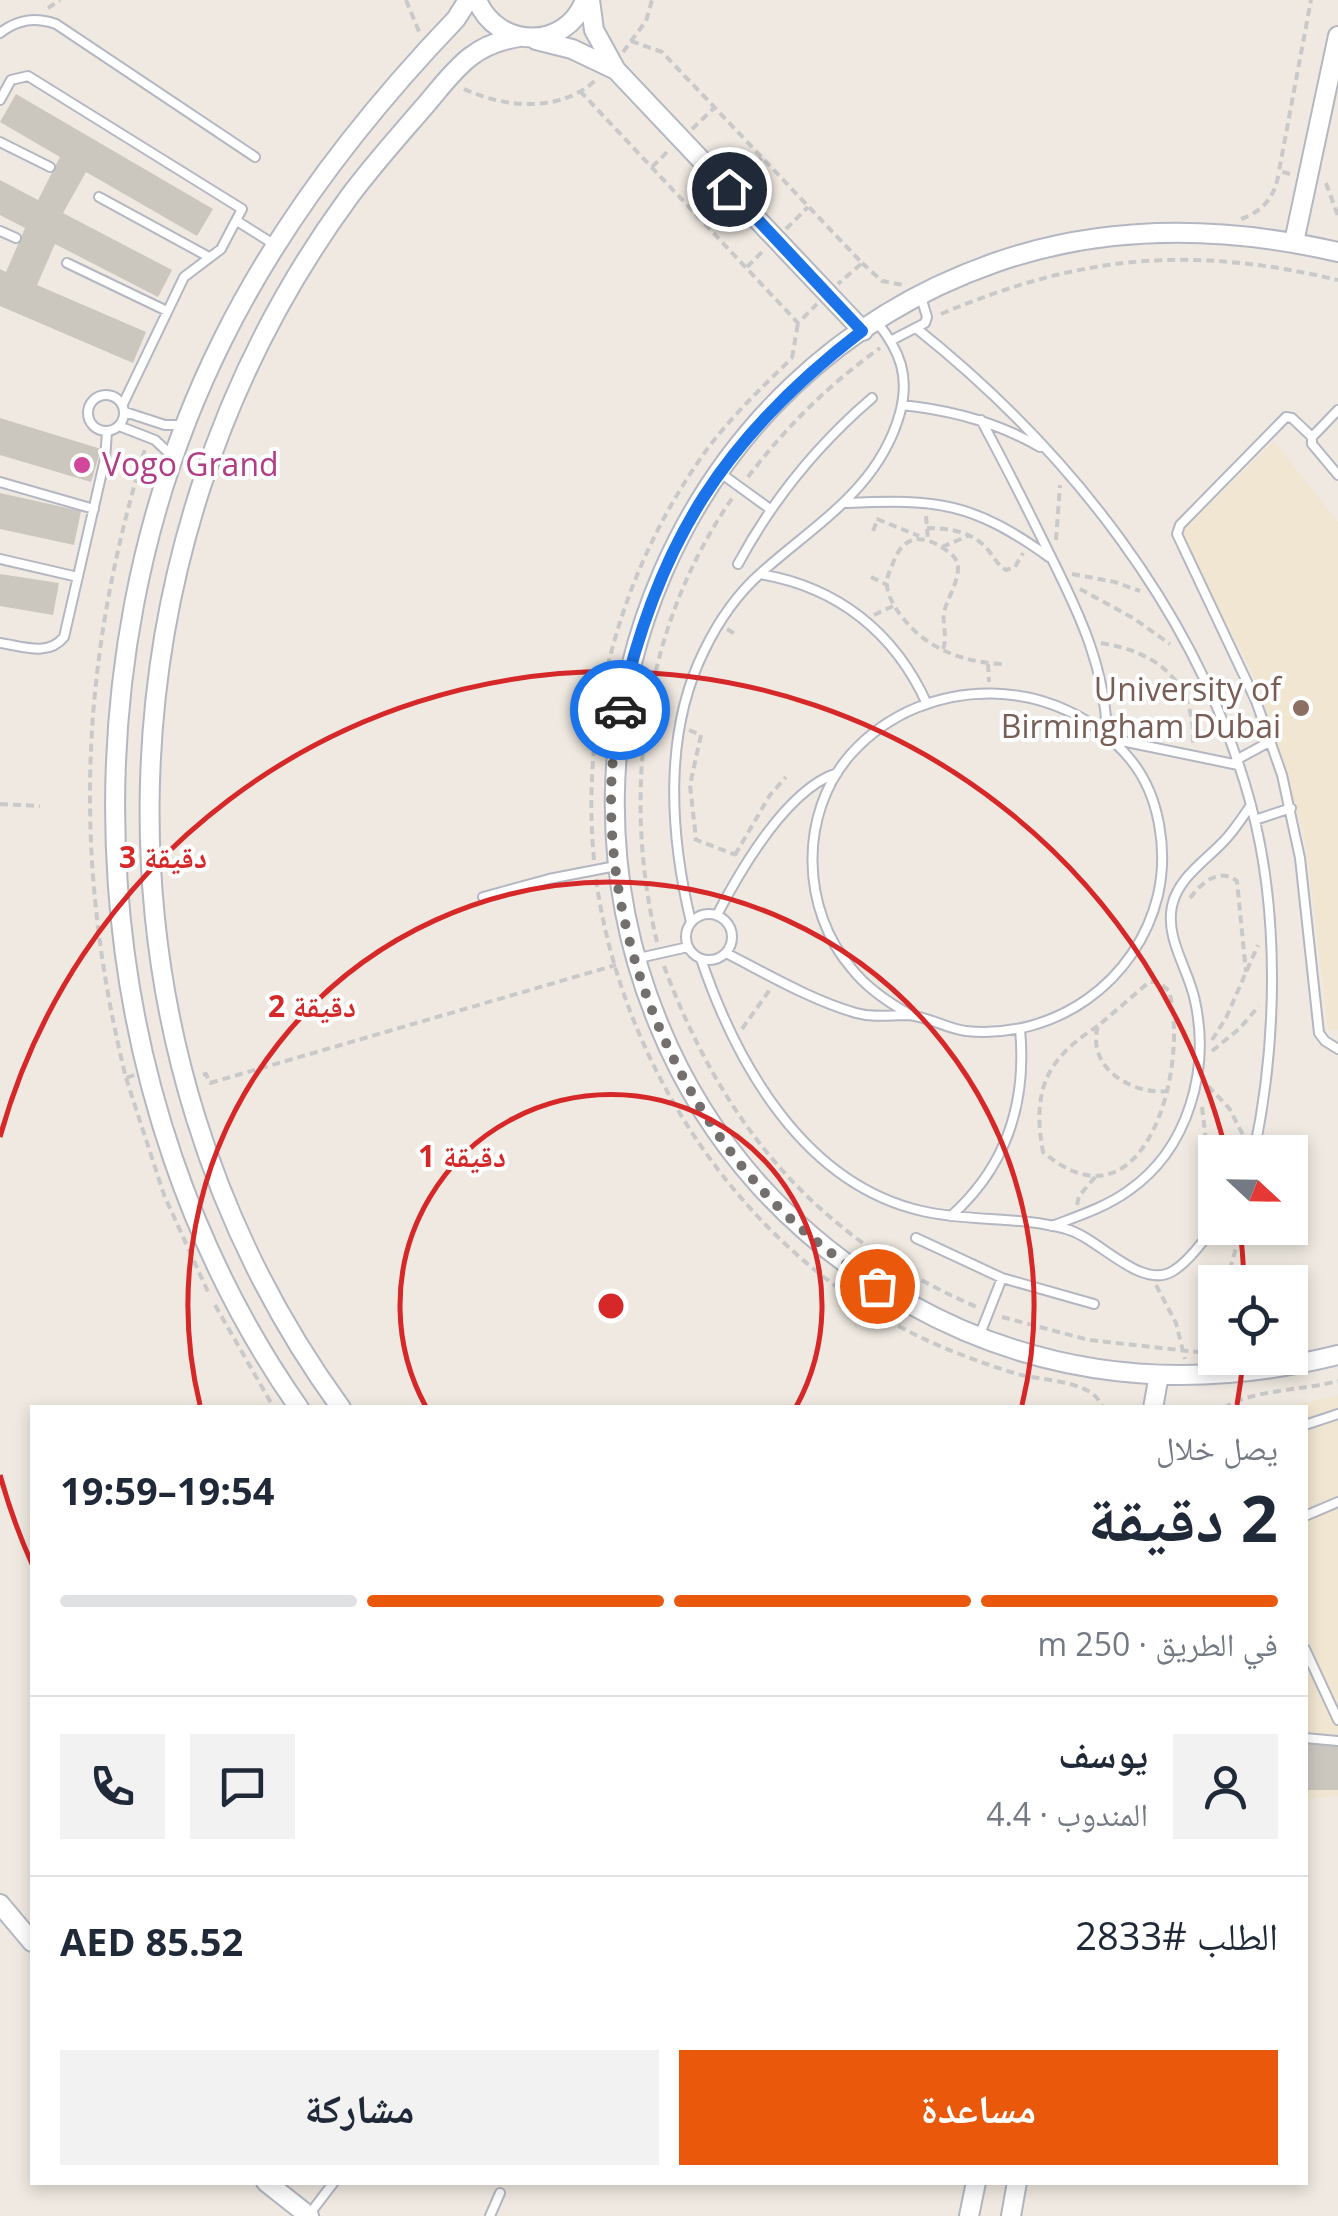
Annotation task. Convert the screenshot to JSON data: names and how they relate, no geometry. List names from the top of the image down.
{
  "places": ["Vogo Grand", "University of Birmingham Dubai"],
  "north": "right",
  "page": {
    "heading": ["2 دقيقة", "يصل خلال", "19:54–19:59"],
    "panel": [
      "يوسف",
      "المندوب · 4.4",
      "الطلب #2833",
      "AED 85.52"
    ],
    "bar": "في الطريق · 250 m",
    "buttons": ["مساعدة", "مشاركة"]
  },
  "rings": ["3 دقيقة", "2 دقيقة", "1 دقيقة"]
}
